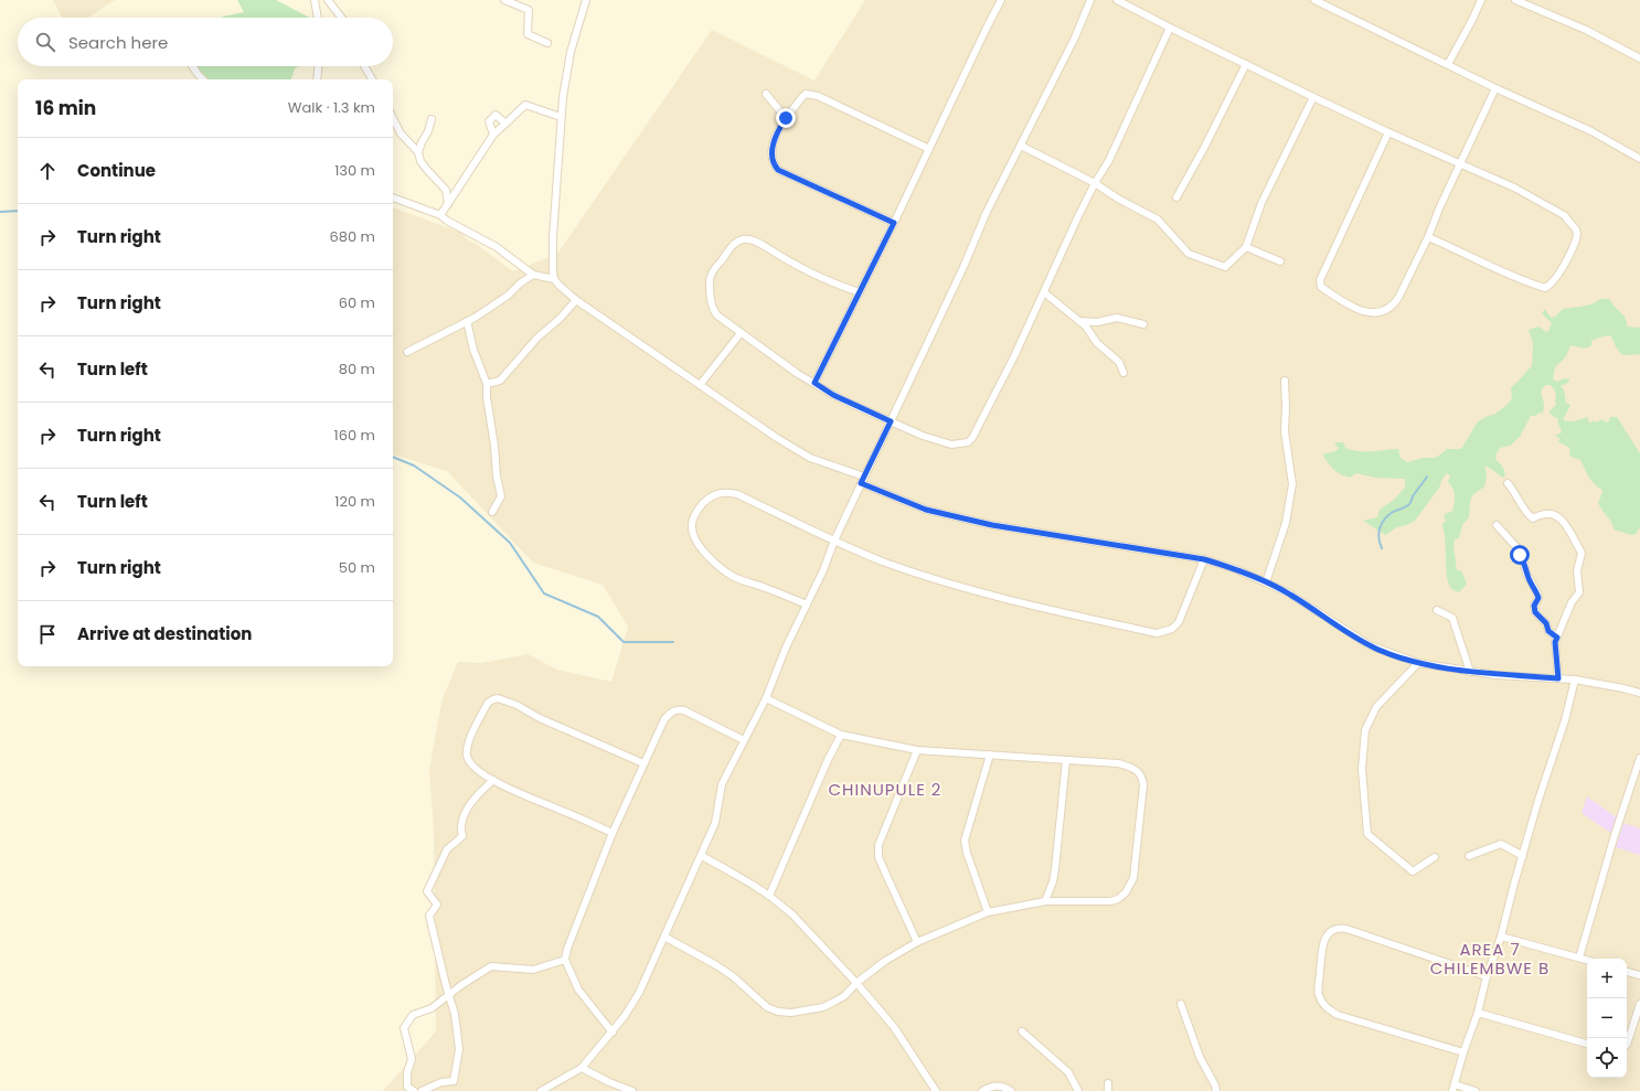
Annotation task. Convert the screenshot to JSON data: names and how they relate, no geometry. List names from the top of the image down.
{
  "districts": ["CHINUPULE 2", "AREA 7 CHILEMBWE B"],
  "page": {
    "search": "Search here",
    "heading": ["16 min", "Walk · 1.3 km"],
    "list": [
      ["Continue", "130 m"],
      ["Turn right", "680 m"],
      ["Turn right", "60 m"],
      ["Turn left", "80 m"],
      ["Turn right", "160 m"],
      ["Turn left", "120 m"],
      ["Turn right", "50 m"],
      "Arrive at destination"
    ],
    "map_buttons": ["+", "−"]
  }
}
